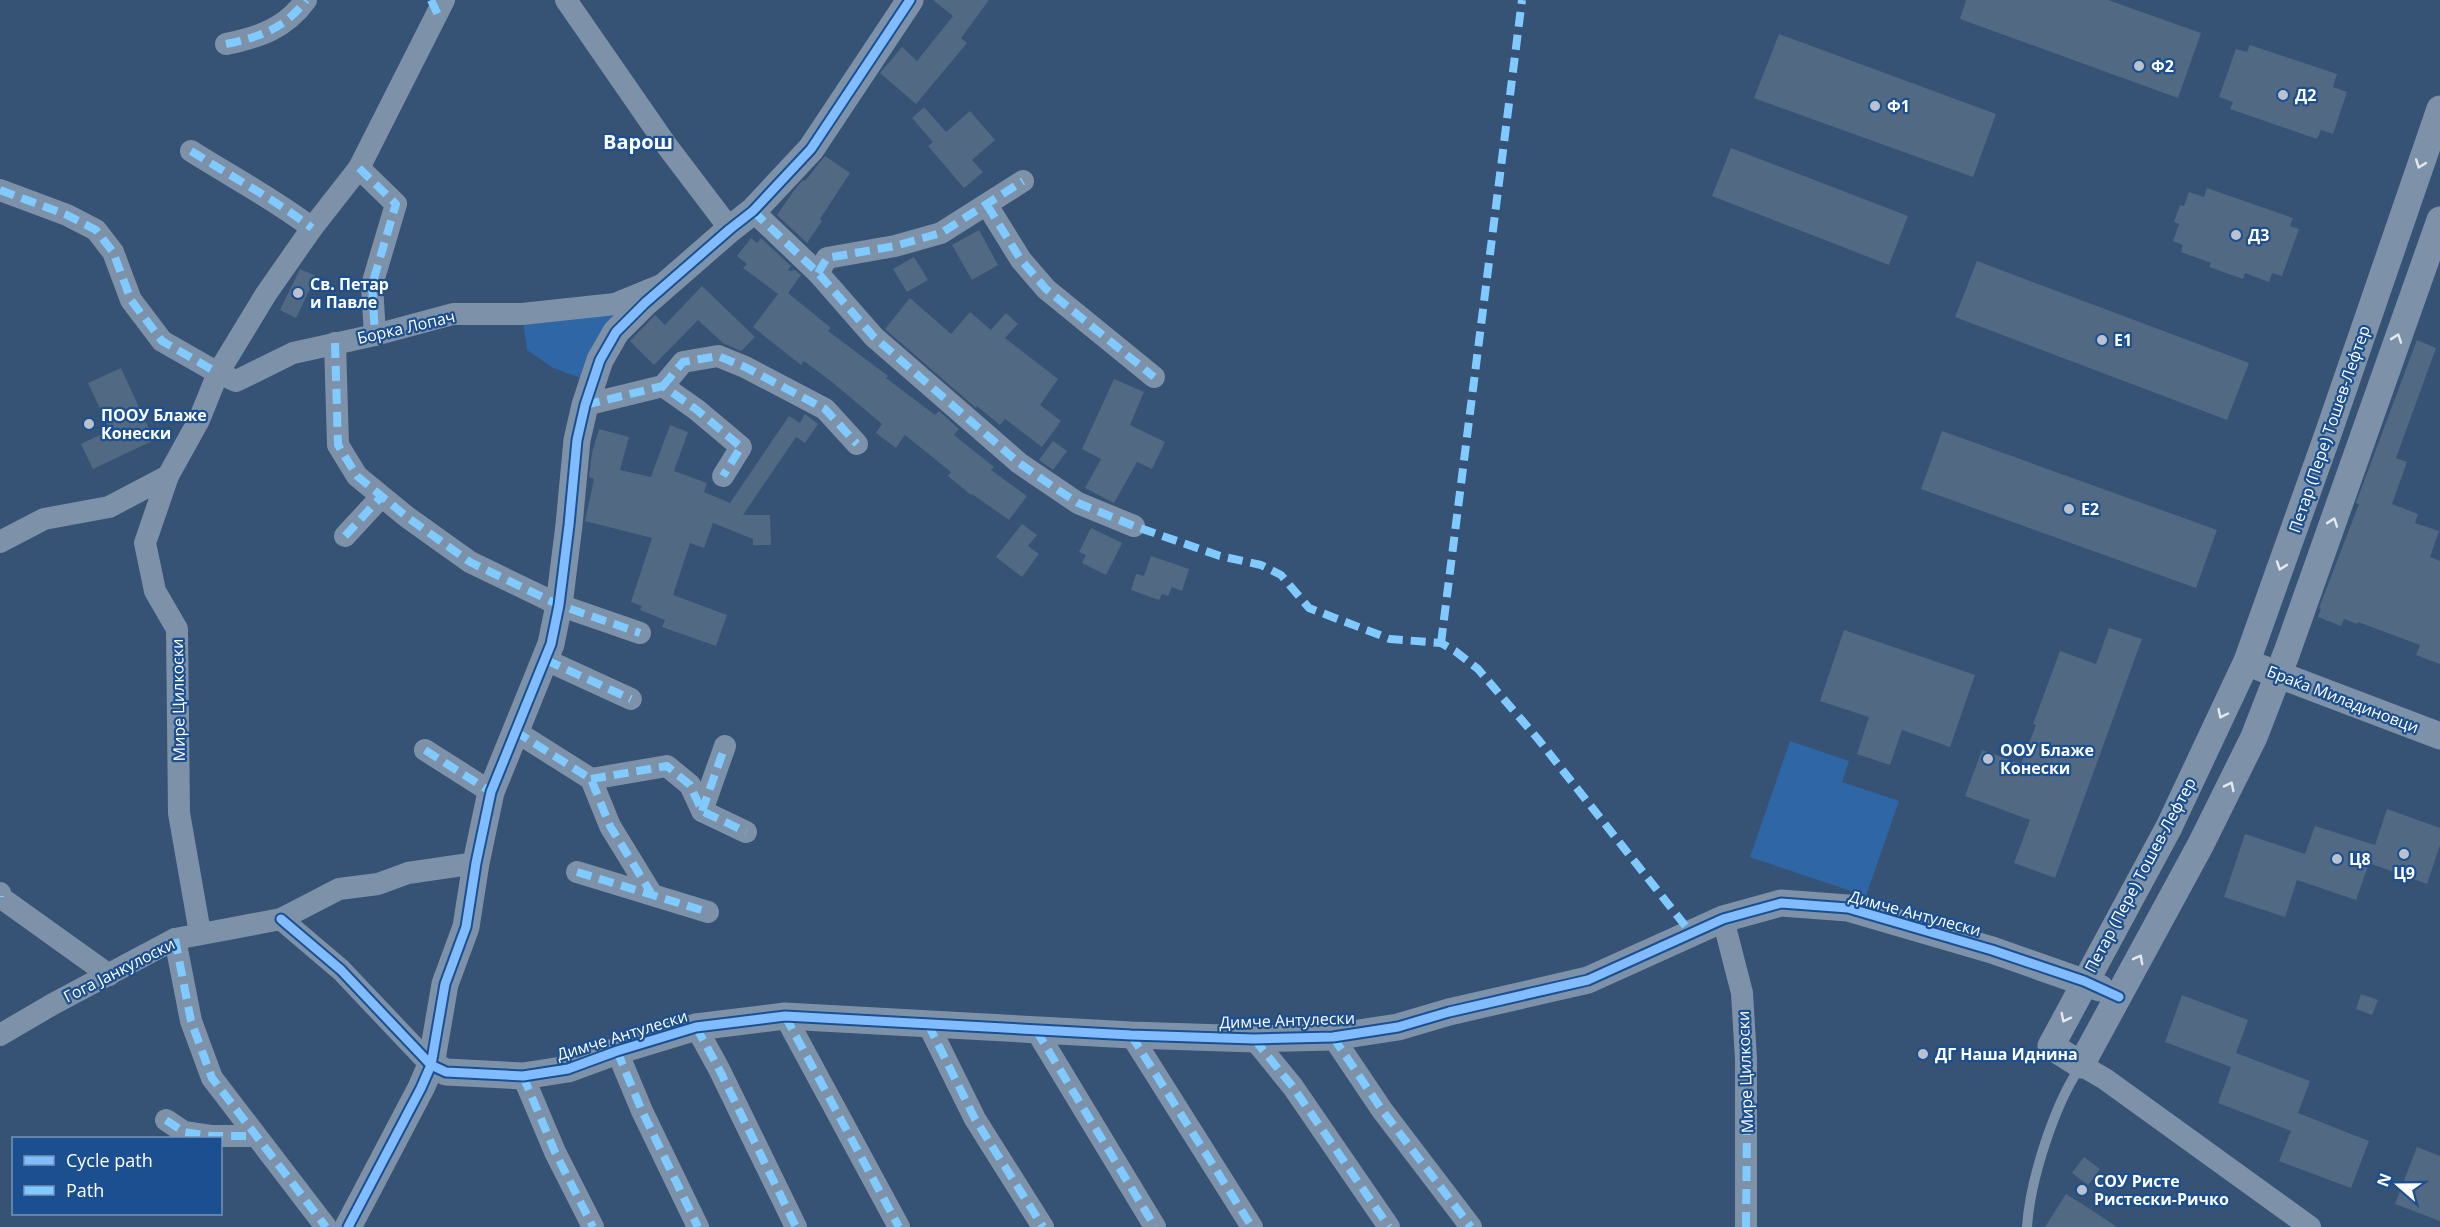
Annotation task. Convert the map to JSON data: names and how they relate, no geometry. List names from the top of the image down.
{
  "streets": {
    "street": [
      "Борка Лопач",
      "Петар (Пере) Тошев-Лефтер",
      "Браќа Миладиновци",
      "Мире Цилкоски",
      "Димче Антулески",
      "Гога Јанкулоски"
    ]
  },
  "crossings": [
    ["Петар (Пере) Тошев-Лефтер", "Браќа Миладиновци"],
    ["Петар (Пере) Тошев-Лефтер", "Димче Антулески"],
    ["Мире Цилкоски", "Димче Антулески"],
    ["Мире Цилкоски", "Гога Јанкулоски"]
  ],
  "districts": ["Варош"],
  "places": [
    "Ф2",
    "Д2",
    "Ф1",
    "Д3",
    "Св. Петар и Павле",
    "Е1",
    "ПООУ Блаже Конески",
    "Е2",
    "ООУ Блаже Конески",
    "Ц9",
    "Ц8",
    "ДГ Наша Иднина",
    "СОУ Ристе Ристески-Ричко"
  ],
  "legend": ["Cycle path", "Path"],
  "north": "left"
}
